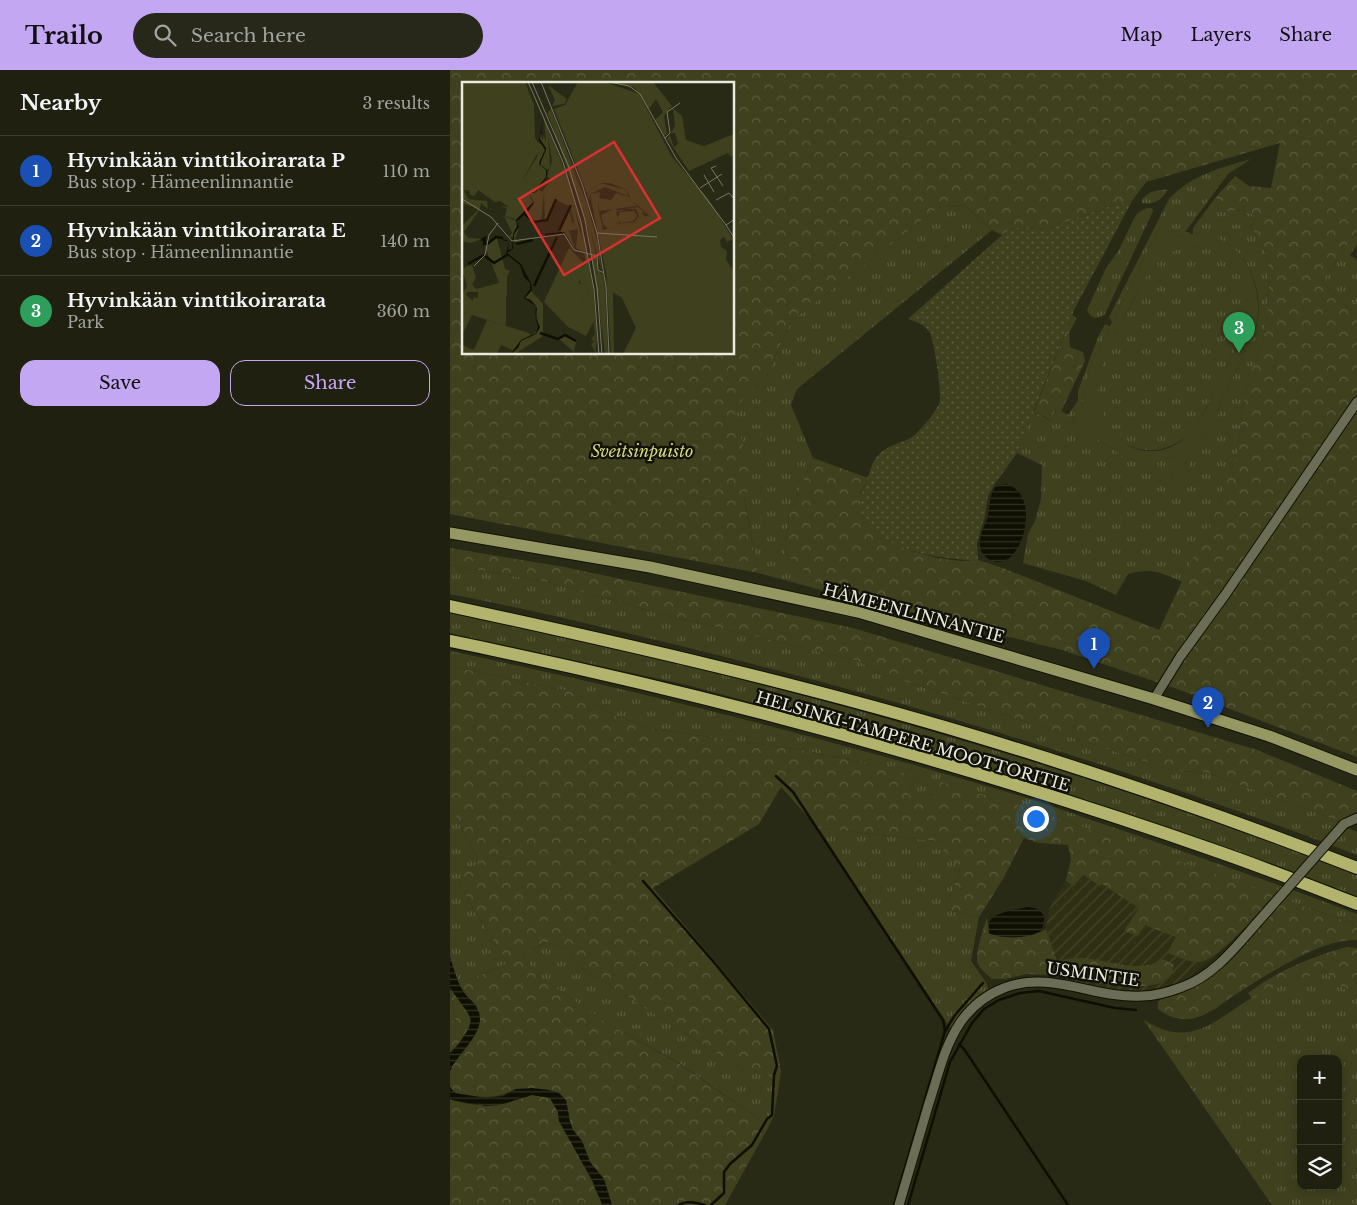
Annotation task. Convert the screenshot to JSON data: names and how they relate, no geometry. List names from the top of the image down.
{
  "streets": {
    "highway": ["HELSINKI-TAMPERE MOOTTORITIE"],
    "main road": ["HÄMEENLINNANTIE"],
    "street": ["USMINTIE"]
  },
  "parks": ["Sveitsinpuisto"],
  "page": {
    "header": "Trailo",
    "search": "Search here",
    "nav": ["Map", "Layers", "Share"],
    "heading": ["Nearby", "3 results"],
    "list": [
      {
        "mark": "1",
        "name": "Hyvinkään vinttikoirarata P",
        "note": "Bus stop · Hämeenlinnantie",
        "value": "110 m"
      },
      {
        "mark": "2",
        "name": "Hyvinkään vinttikoirarata E",
        "note": "Bus stop · Hämeenlinnantie",
        "value": "140 m"
      },
      {
        "mark": "3",
        "name": "Hyvinkään vinttikoirarata",
        "note": "Park",
        "value": "360 m"
      }
    ],
    "pins": ["3", "1", "2"],
    "buttons": ["Save", "Share"],
    "map_buttons": ["+", "−"]
  }
}
